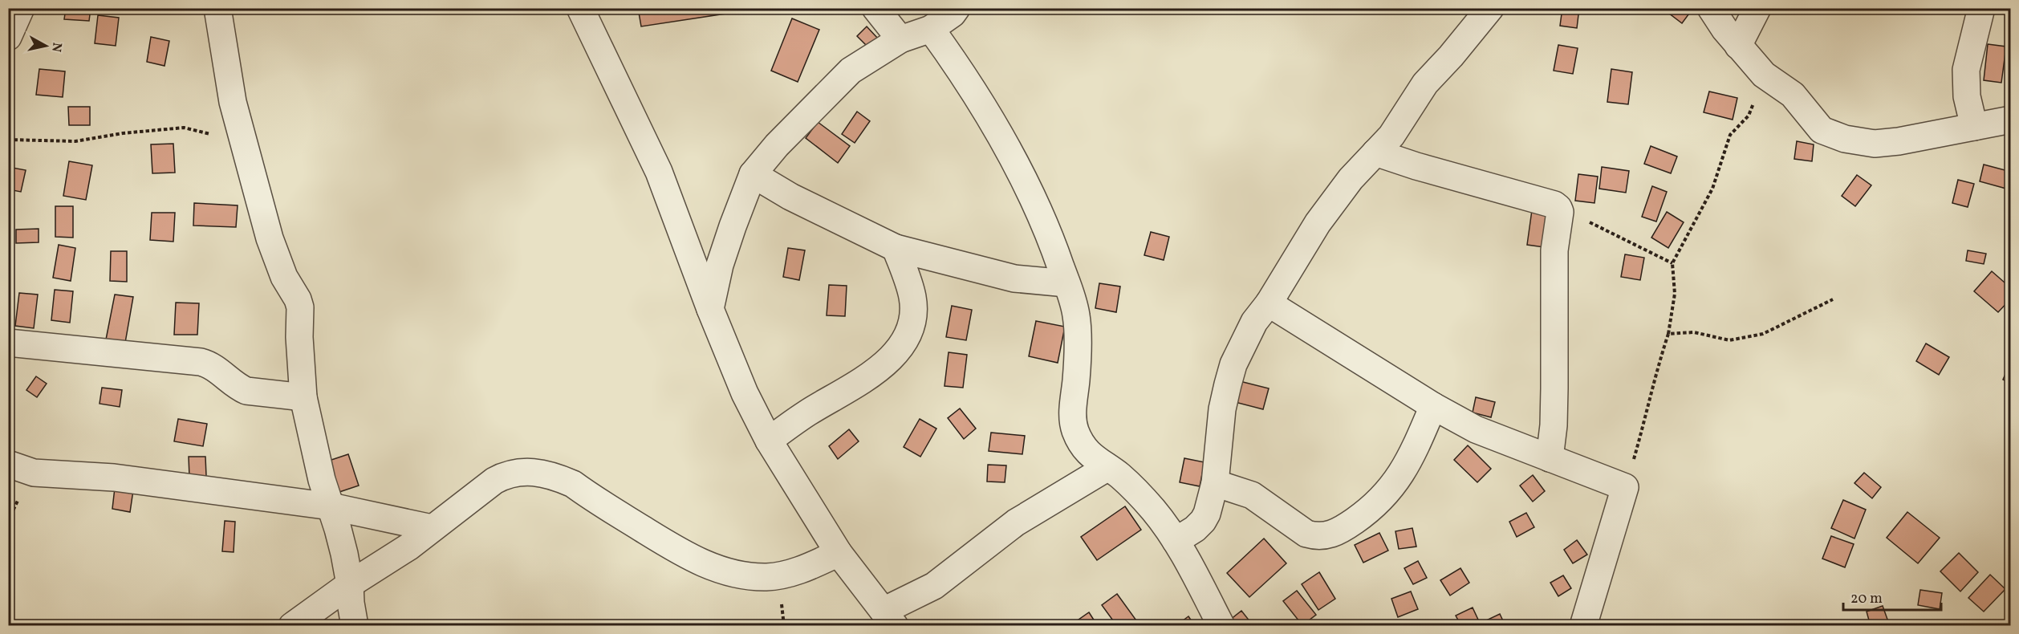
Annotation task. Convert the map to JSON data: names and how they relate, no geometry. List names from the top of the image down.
{
  "scale_bar": "20 m",
  "north": "right"
}
